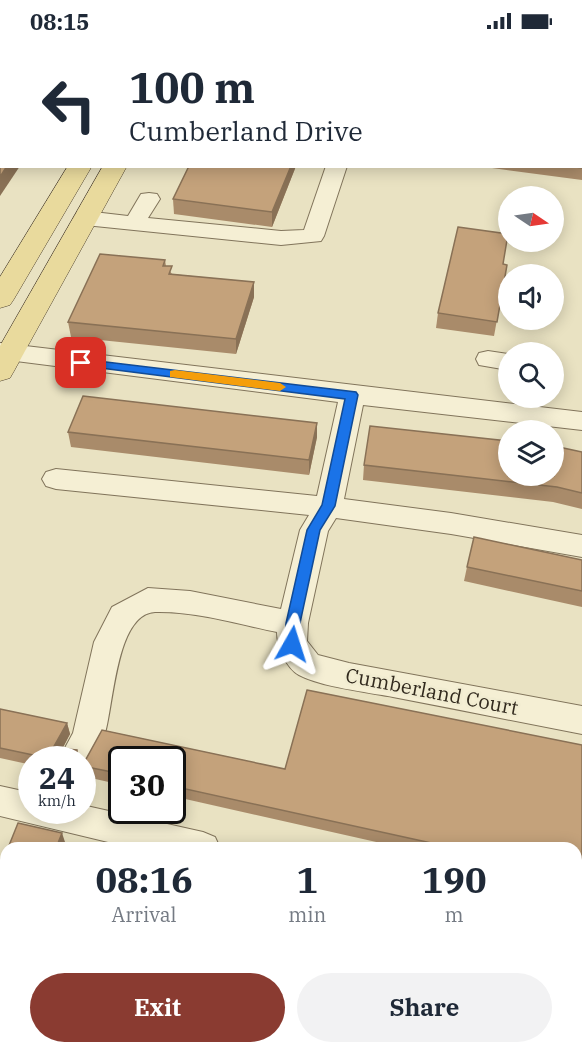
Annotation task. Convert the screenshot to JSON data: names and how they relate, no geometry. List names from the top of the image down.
{
  "streets": {
    "street": ["Cumberland Court"]
  },
  "north": "right",
  "page": {
    "status": "08:15",
    "turn": ["100 m", "Cumberland Drive"],
    "speed": "24 km/h",
    "limit": "30",
    "eta": [
      "08:16",
      "Arrival",
      "1",
      "min",
      "190",
      "m"
    ],
    "buttons": ["Exit", "Share"]
  }
}
